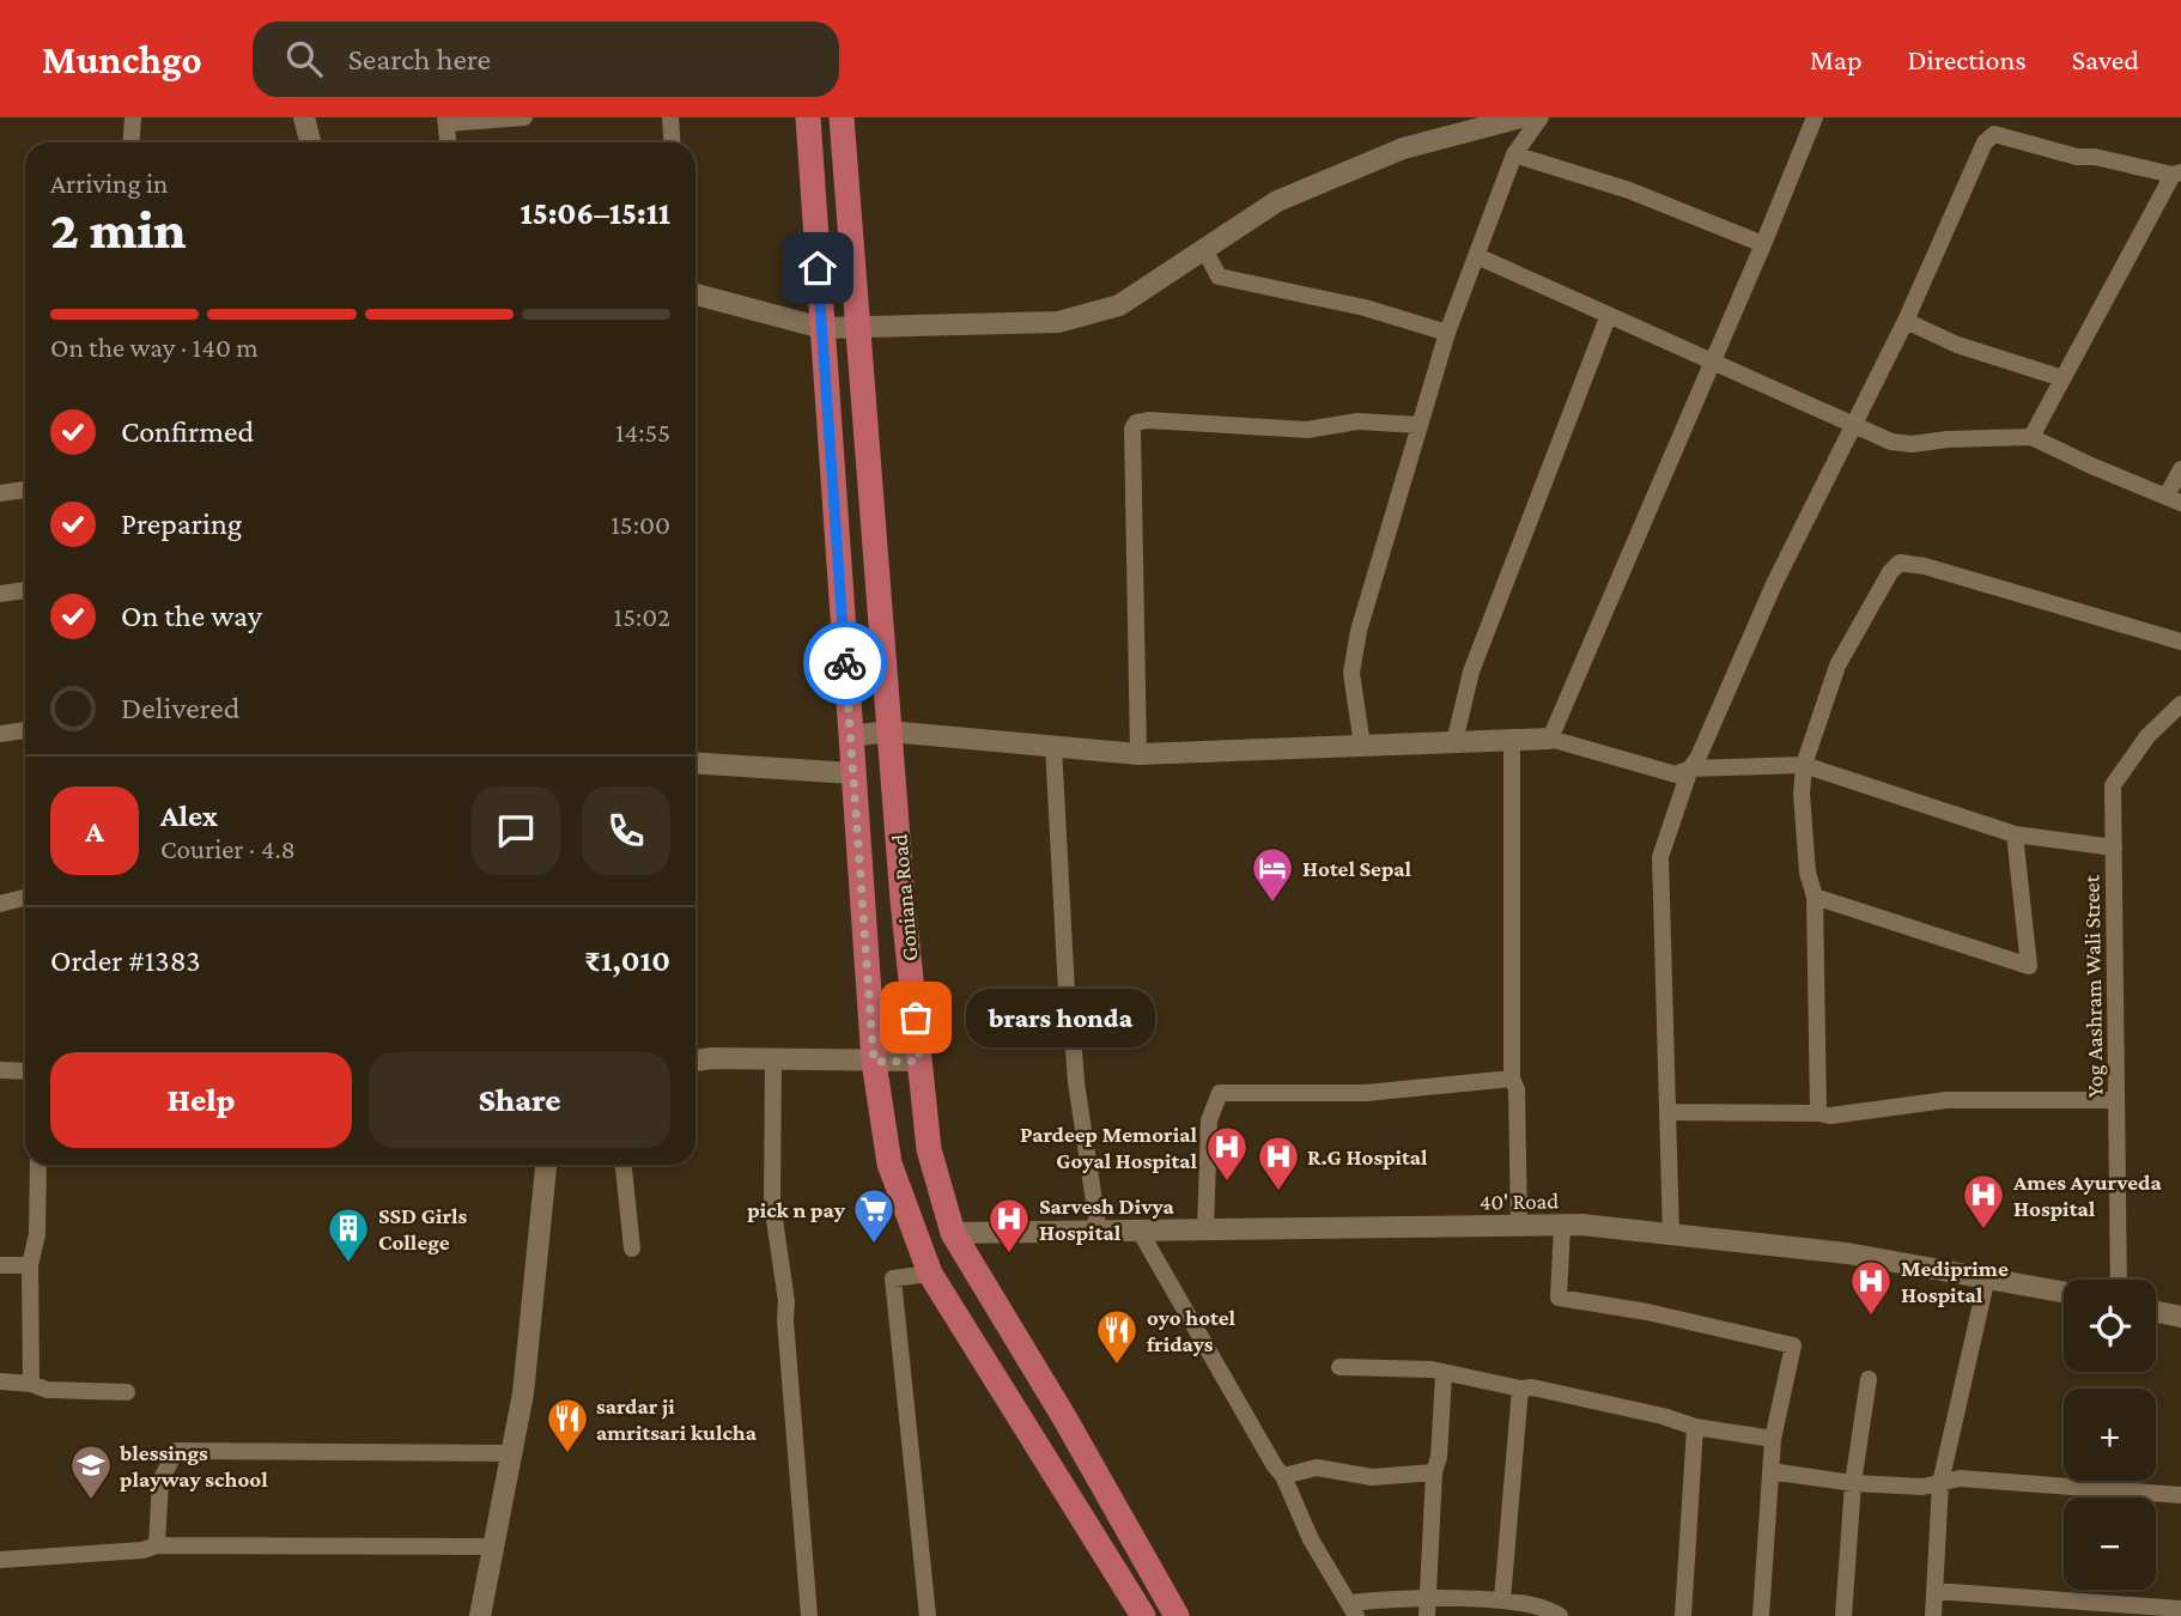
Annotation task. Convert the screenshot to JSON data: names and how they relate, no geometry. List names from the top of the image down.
{
  "streets": {
    "main road": ["Goniana Road"],
    "street": ["Yog Aashram Wali Street", "40' Road"]
  },
  "crossings": [
    ["Goniana Road", "40' Road"]
  ],
  "places": {
    "hotel": ["Hotel Sepal"],
    "other": ["brars honda"],
    "hospital": [
      "Pardeep Memorial Goyal Hospital",
      "R.G Hospital",
      "Ames Ayurveda Hospital",
      "Sarvesh Divya Hospital",
      "Mediprime Hospital"
    ],
    "supermarket": ["pick n pay"],
    "building": ["SSD Girls College"],
    "restaurant": ["oyo hotel fridays", "sardar ji amritsari kulcha"],
    "school or university": ["blessings playway school"]
  },
  "page": {
    "header": "Munchgo",
    "search": "Search here",
    "nav": ["Map", "Directions", "Saved"],
    "heading": ["2 min", "Arriving in", "15:06–15:11"],
    "panel": [
      "Alex",
      "Courier · 4.8",
      "Order #1383",
      "₹1,010"
    ],
    "bar": "On the way · 140 m",
    "list": [
      ["Confirmed", "14:55"],
      ["Preparing", "15:00"],
      ["On the way", "15:02"],
      "Delivered"
    ],
    "round": "A",
    "bubble": "brars honda",
    "buttons": ["Help", "Share"],
    "map_buttons": ["+", "−"]
  }
}
